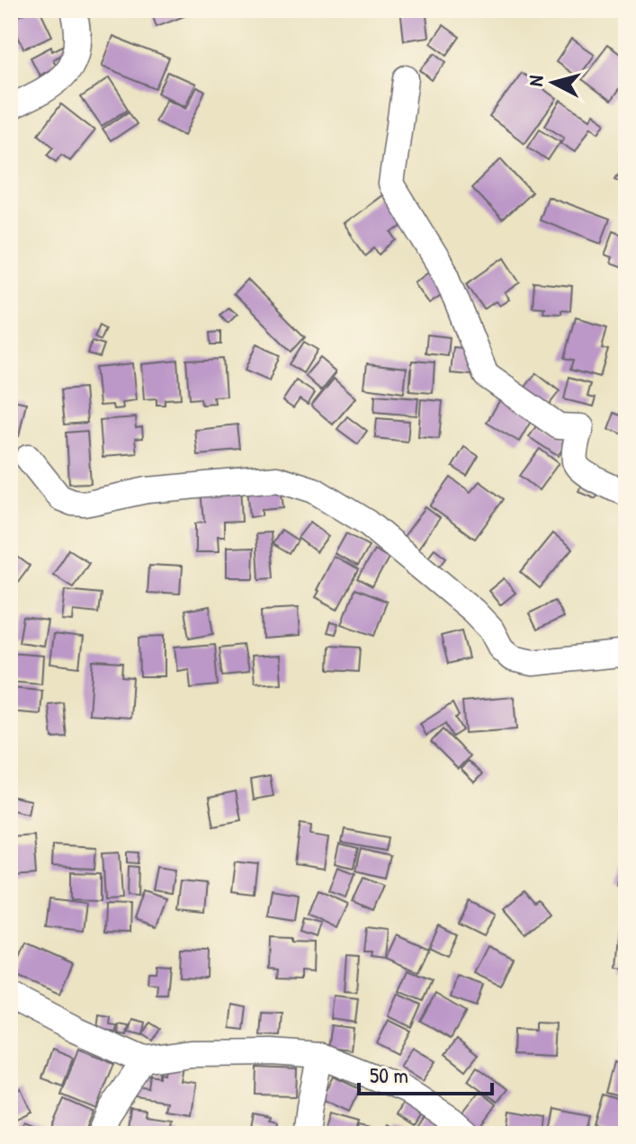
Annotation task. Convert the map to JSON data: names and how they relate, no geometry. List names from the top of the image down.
{
  "scale_bar": "50 m",
  "north": "left"
}
